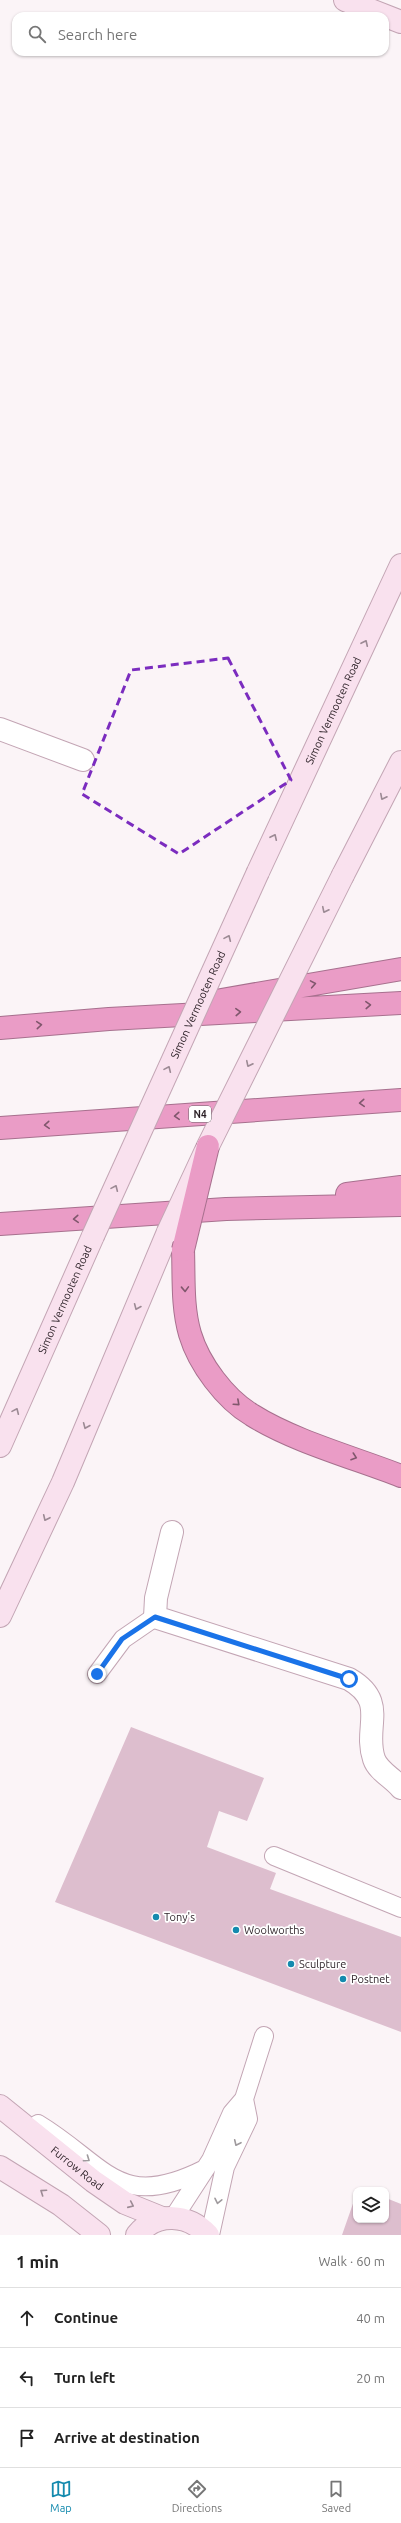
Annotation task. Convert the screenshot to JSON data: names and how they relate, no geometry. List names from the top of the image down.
{
  "streets": {
    "highway": ["N4"],
    "main road": ["Simon Vermooten Road", "Furrow Road"]
  },
  "places": [
    "Tony's",
    "Woolworths",
    "Sculpture",
    "Postnet"
  ],
  "page": {
    "search": "Search here",
    "heading": ["1 min", "Walk · 60 m"],
    "list": [
      ["Continue", "40 m"],
      ["Turn left", "20 m"],
      "Arrive at destination"
    ],
    "nav": ["Map", "Directions", "Saved"]
  }
}
